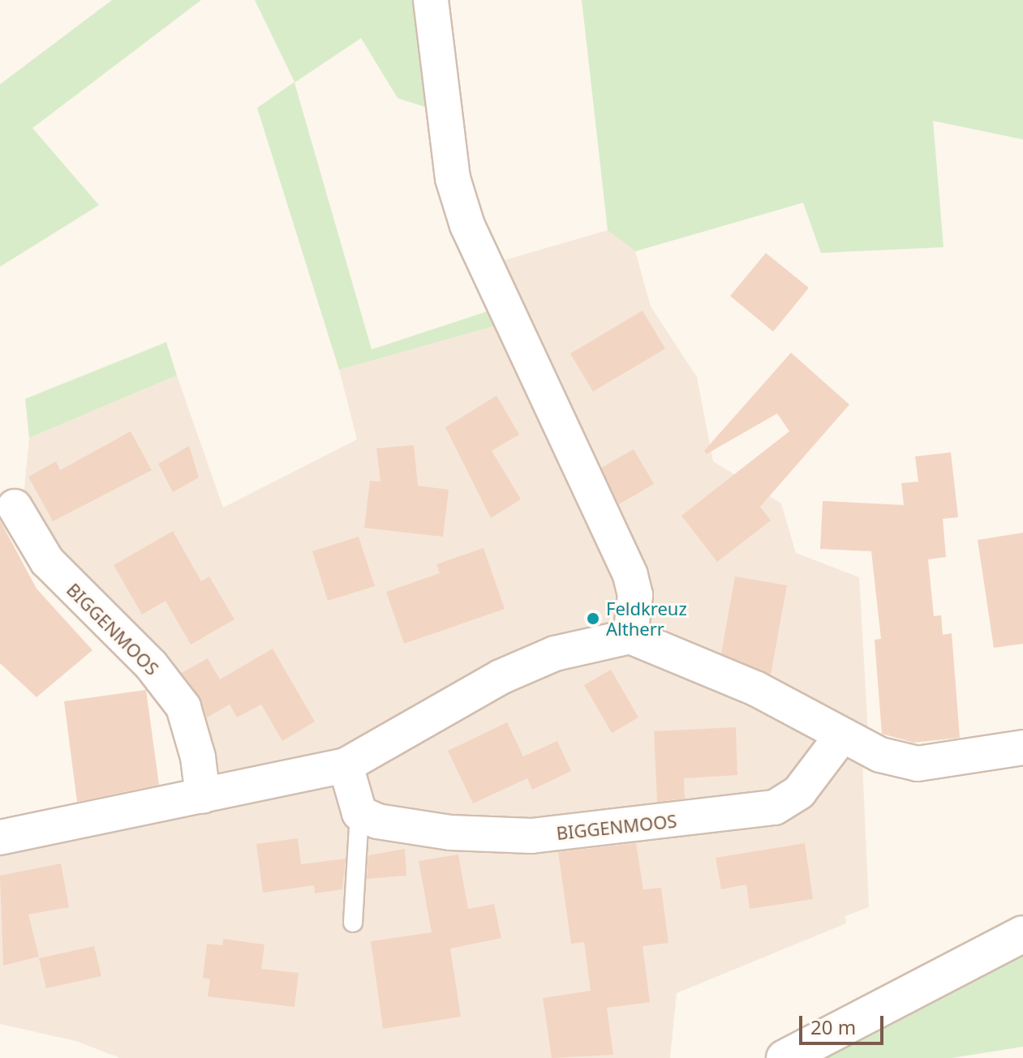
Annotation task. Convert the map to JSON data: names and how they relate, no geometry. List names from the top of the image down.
{
  "streets": {
    "street": ["BIGGENMOOS"]
  },
  "places": ["Feldkreuz Altherr"],
  "scale_bar": "20 m"
}
